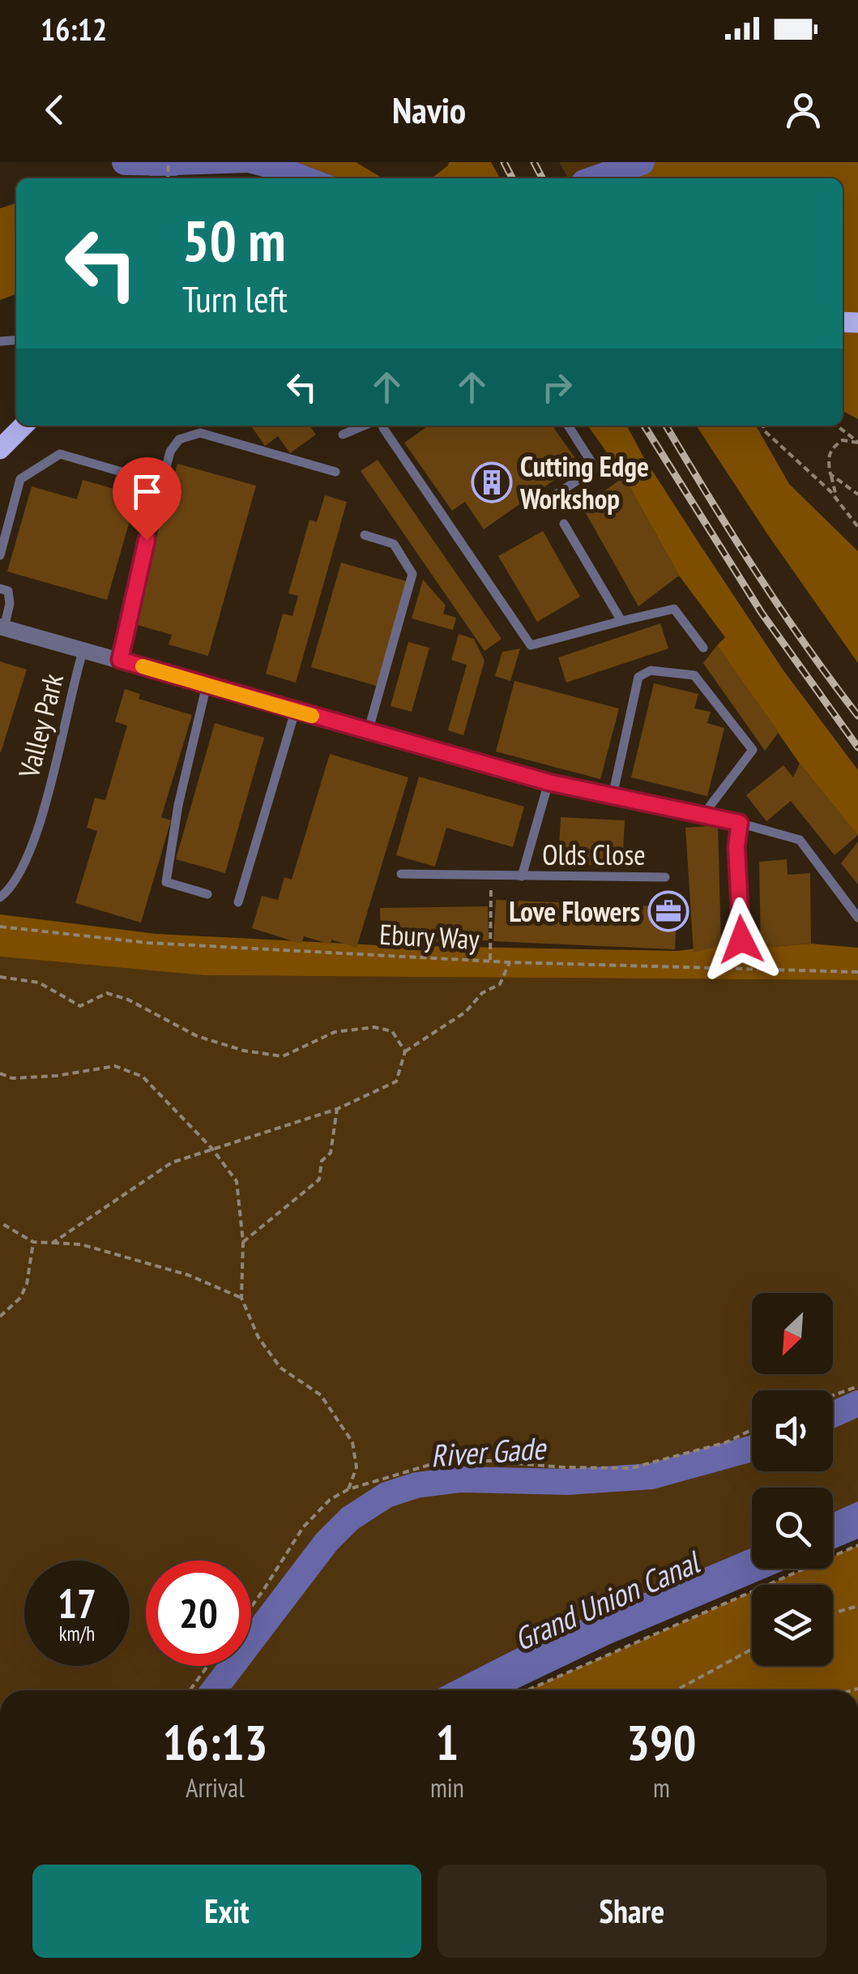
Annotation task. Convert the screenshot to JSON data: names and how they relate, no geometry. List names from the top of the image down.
{
  "streets": {
    "lane": ["Valley Park", "Olds Close"],
    "path": ["Ebury Way"]
  },
  "water": ["River Gade", "Grand Union Canal"],
  "places": {
    "building": ["Cutting Edge Workshop"],
    "office": ["Love Flowers"]
  },
  "north": "bottom left",
  "page": {
    "status": "16:12",
    "header": "Navio",
    "turn": ["50 m", "Turn left"],
    "speed": "17 km/h",
    "limit": "20",
    "eta": [
      "16:13",
      "Arrival",
      "1",
      "min",
      "390",
      "m"
    ],
    "buttons": ["Exit", "Share"]
  }
}
